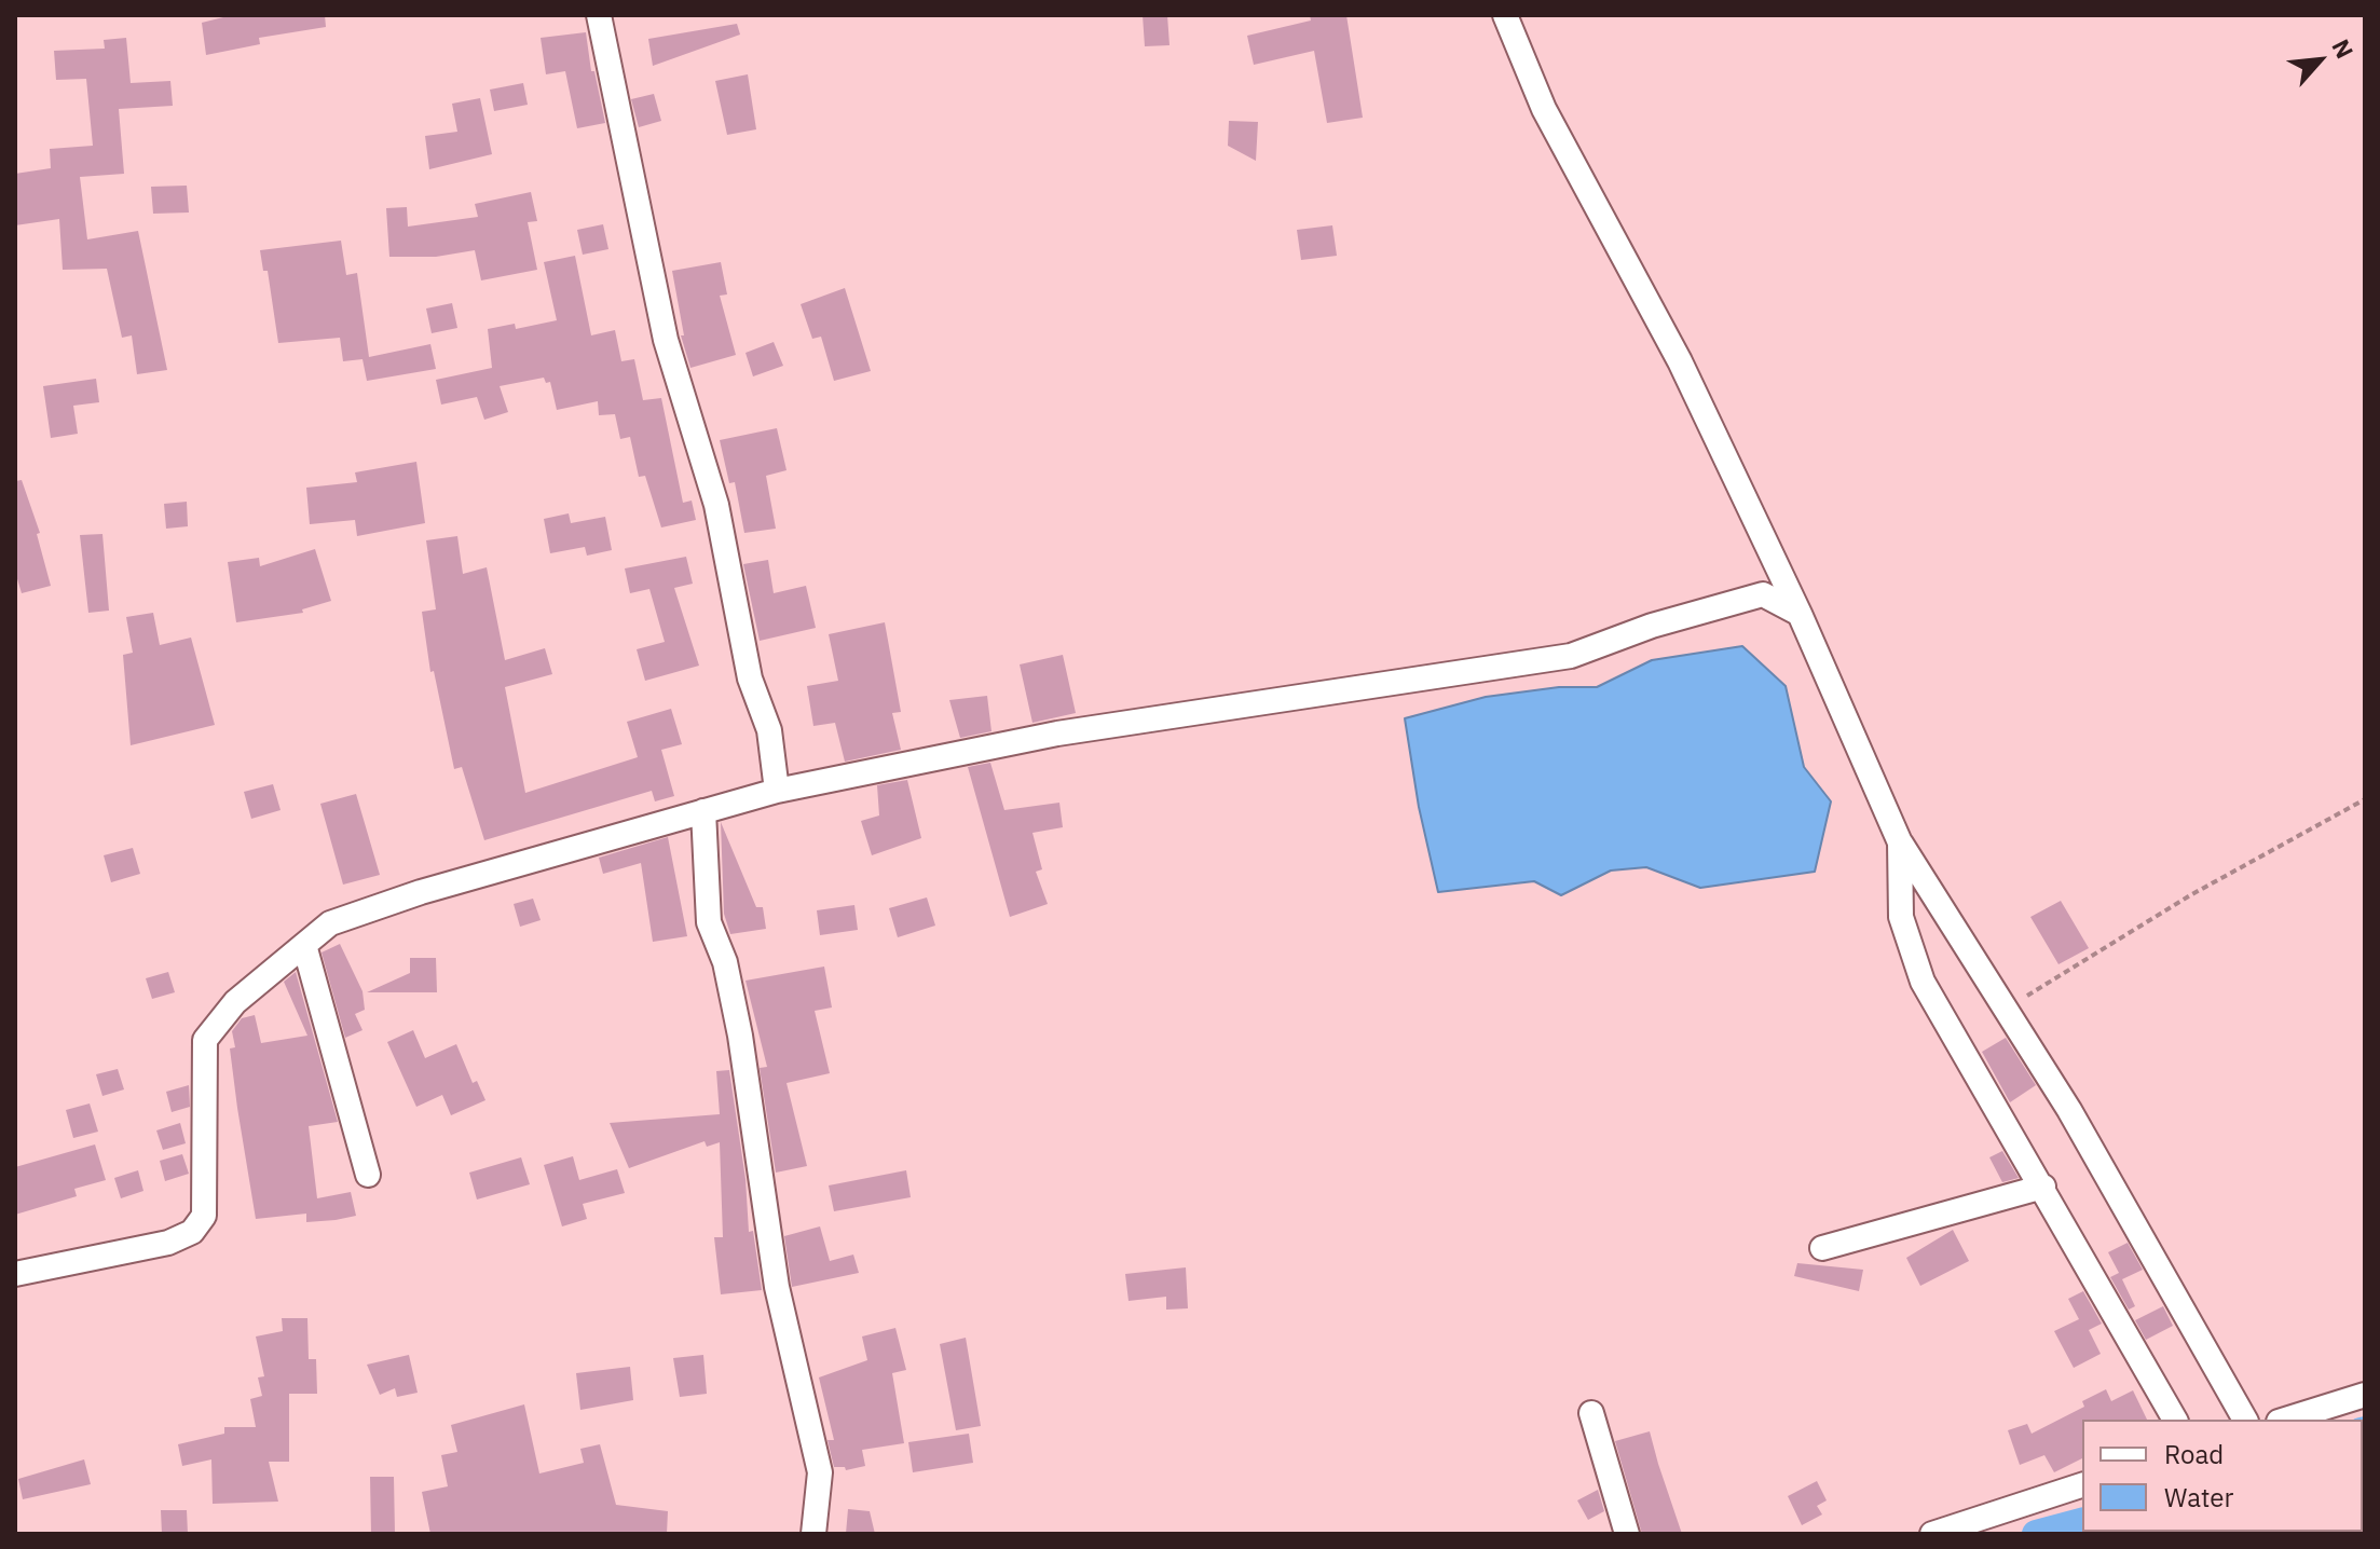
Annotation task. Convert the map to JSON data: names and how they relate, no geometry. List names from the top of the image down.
{
  "legend": ["Road", "Water"],
  "north": "top right"
}
